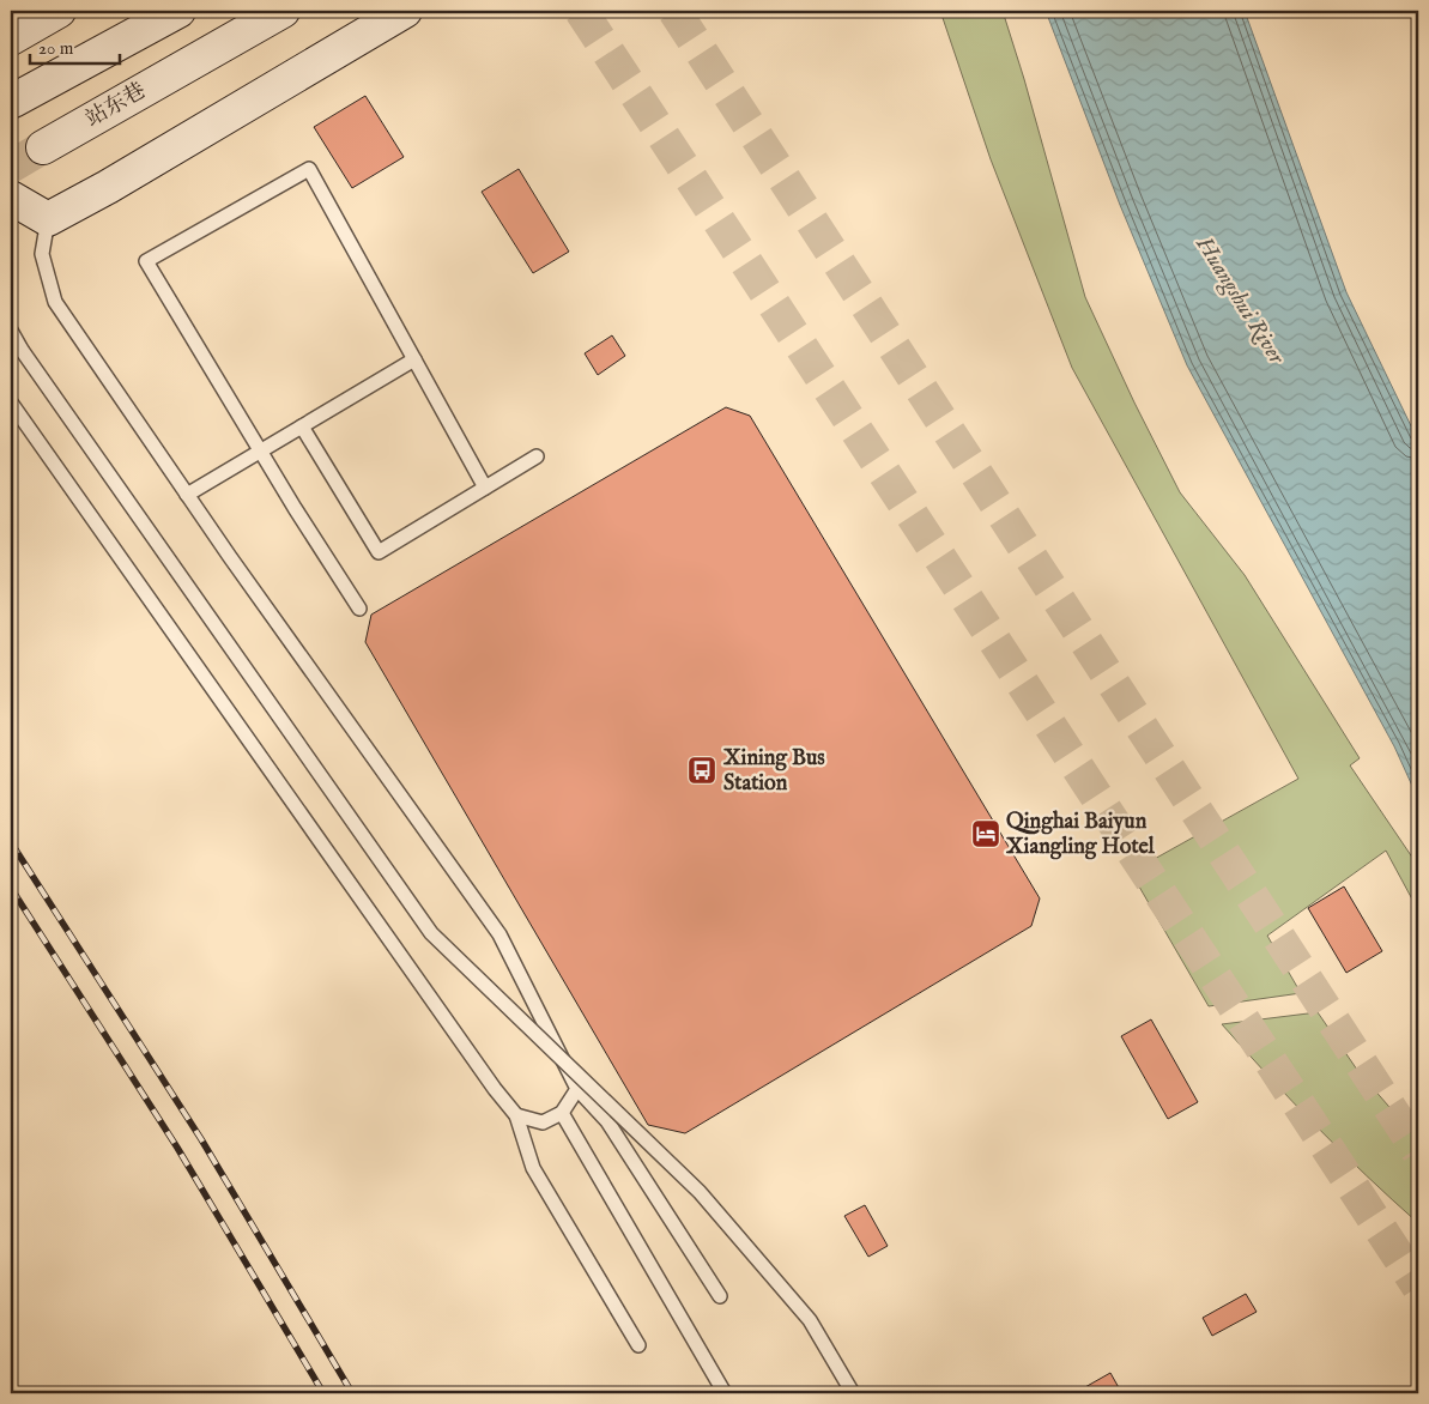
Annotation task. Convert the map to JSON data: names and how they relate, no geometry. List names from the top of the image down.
{
  "streets": {
    "main road": ["站东巷"]
  },
  "water": ["Huangshui River"],
  "places": {
    "bus stop": ["Xining Bus Station"],
    "hotel": ["Qinghai Baiyun Xiangling Hotel"]
  },
  "scale_bar": "20 m"
}
